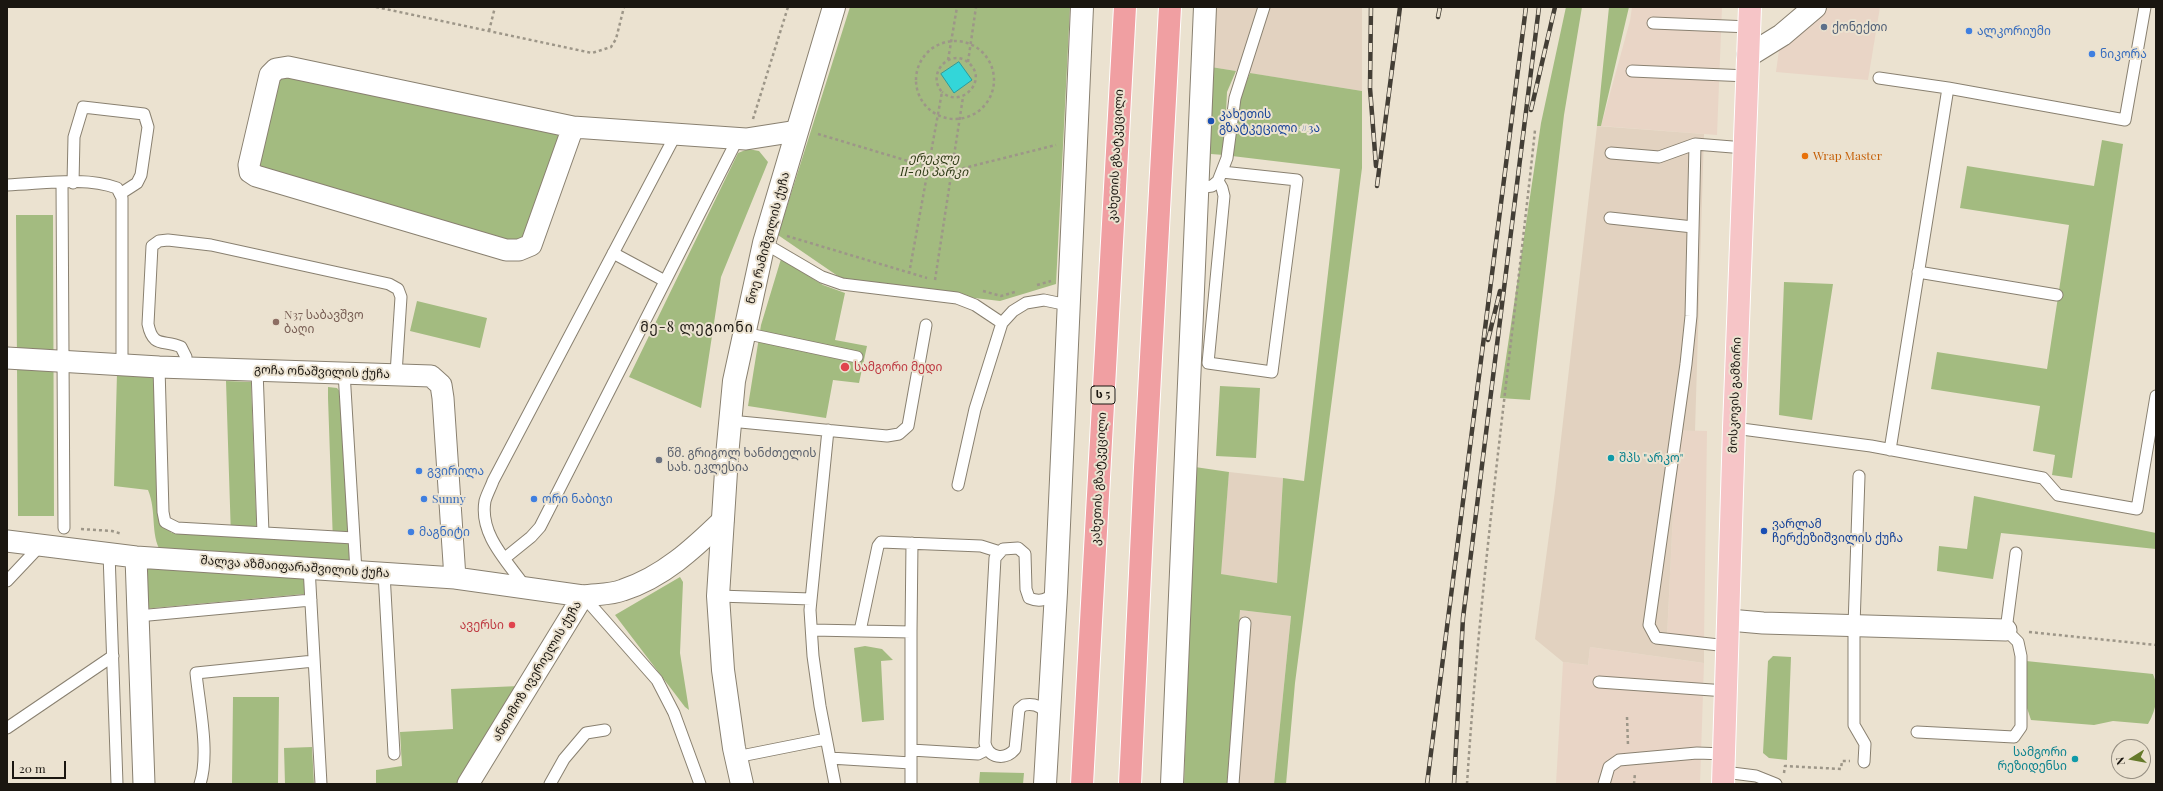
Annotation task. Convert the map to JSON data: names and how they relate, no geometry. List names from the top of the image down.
{
  "streets": {
    "highway": ["კახეთის გზატკეცილი", "ს 5"],
    "main road": ["მოსკოვის გამზირი"],
    "street": [
      "ნოე რამიშვილის ქუჩა",
      "გოჩა ონაშვილის ქუჩა",
      "შალვა აზმაიფარაშვილის ქუჩა",
      "ანთიმოზ ივერიელის ქუჩა"
    ]
  },
  "crossings": [
    ["ნოე რამიშვილის ქუჩა", "ანთიმოზ ივერიელის ქუჩა"],
    ["გოჩა ონაშვილის ქუჩა", "შალვა აზმაიფარაშვილის ქუჩა"],
    ["შალვა აზმაიფარაშვილის ქუჩა", "ანთიმოზ ივერიელის ქუჩა"]
  ],
  "districts": ["მე-8 ლეგიონი"],
  "parks": ["ერეკლე II-ის პარკი"],
  "places": [
    "ქონექთი",
    "ალკორიუმი",
    "ნიკორა",
    "კახეთის გზატკეცილი #3ა",
    "Wrap Master",
    "N37 საბავშვო ბაღი",
    "სამგორი მედი",
    "შპს \"არკო\"",
    "წმ. გრიგოლ ხანძთელის სახ. ეკლესია",
    "გვირილა",
    "Sunny",
    "ორი ნაბიჯი",
    "ვარლამ ჩერქეზიშვილის ქუჩა",
    "მაგნიტი",
    "ავერსი",
    "სამგორი რეზიდენსი"
  ],
  "scale_bar": "20 m",
  "north": "left"
}
